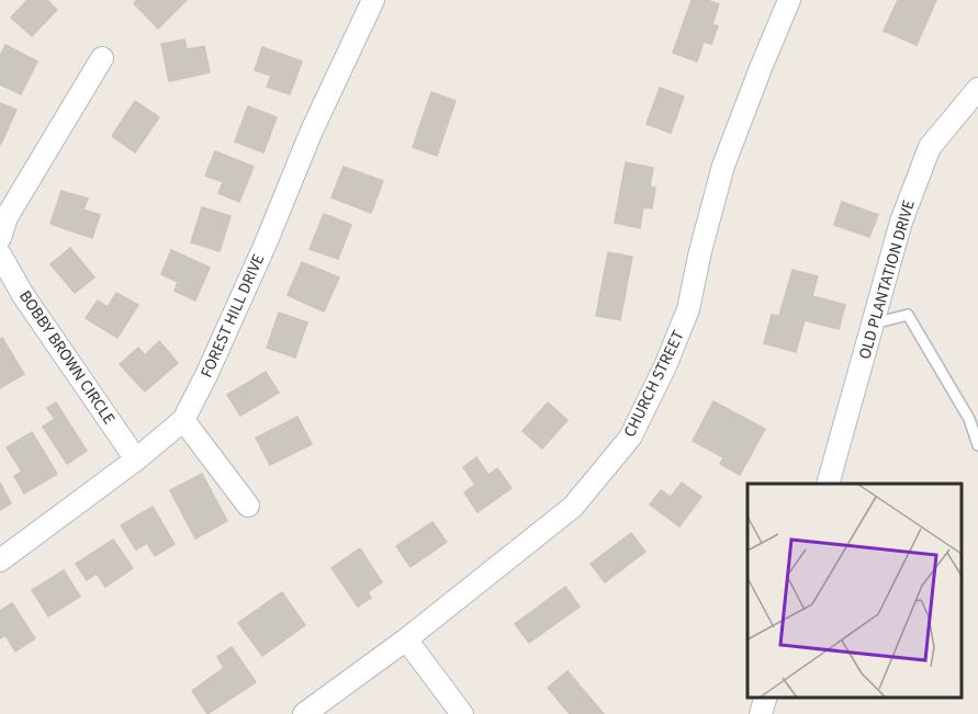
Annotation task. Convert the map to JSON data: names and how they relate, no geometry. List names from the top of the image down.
{
  "streets": {
    "street": [
      "OLD PLANTATION DRIVE",
      "FOREST HILL DRIVE",
      "BOBBY BROWN CIRCLE",
      "CHURCH STREET"
    ]
  },
  "crossings": [
    ["FOREST HILL DRIVE", "BOBBY BROWN CIRCLE"]
  ]
}
